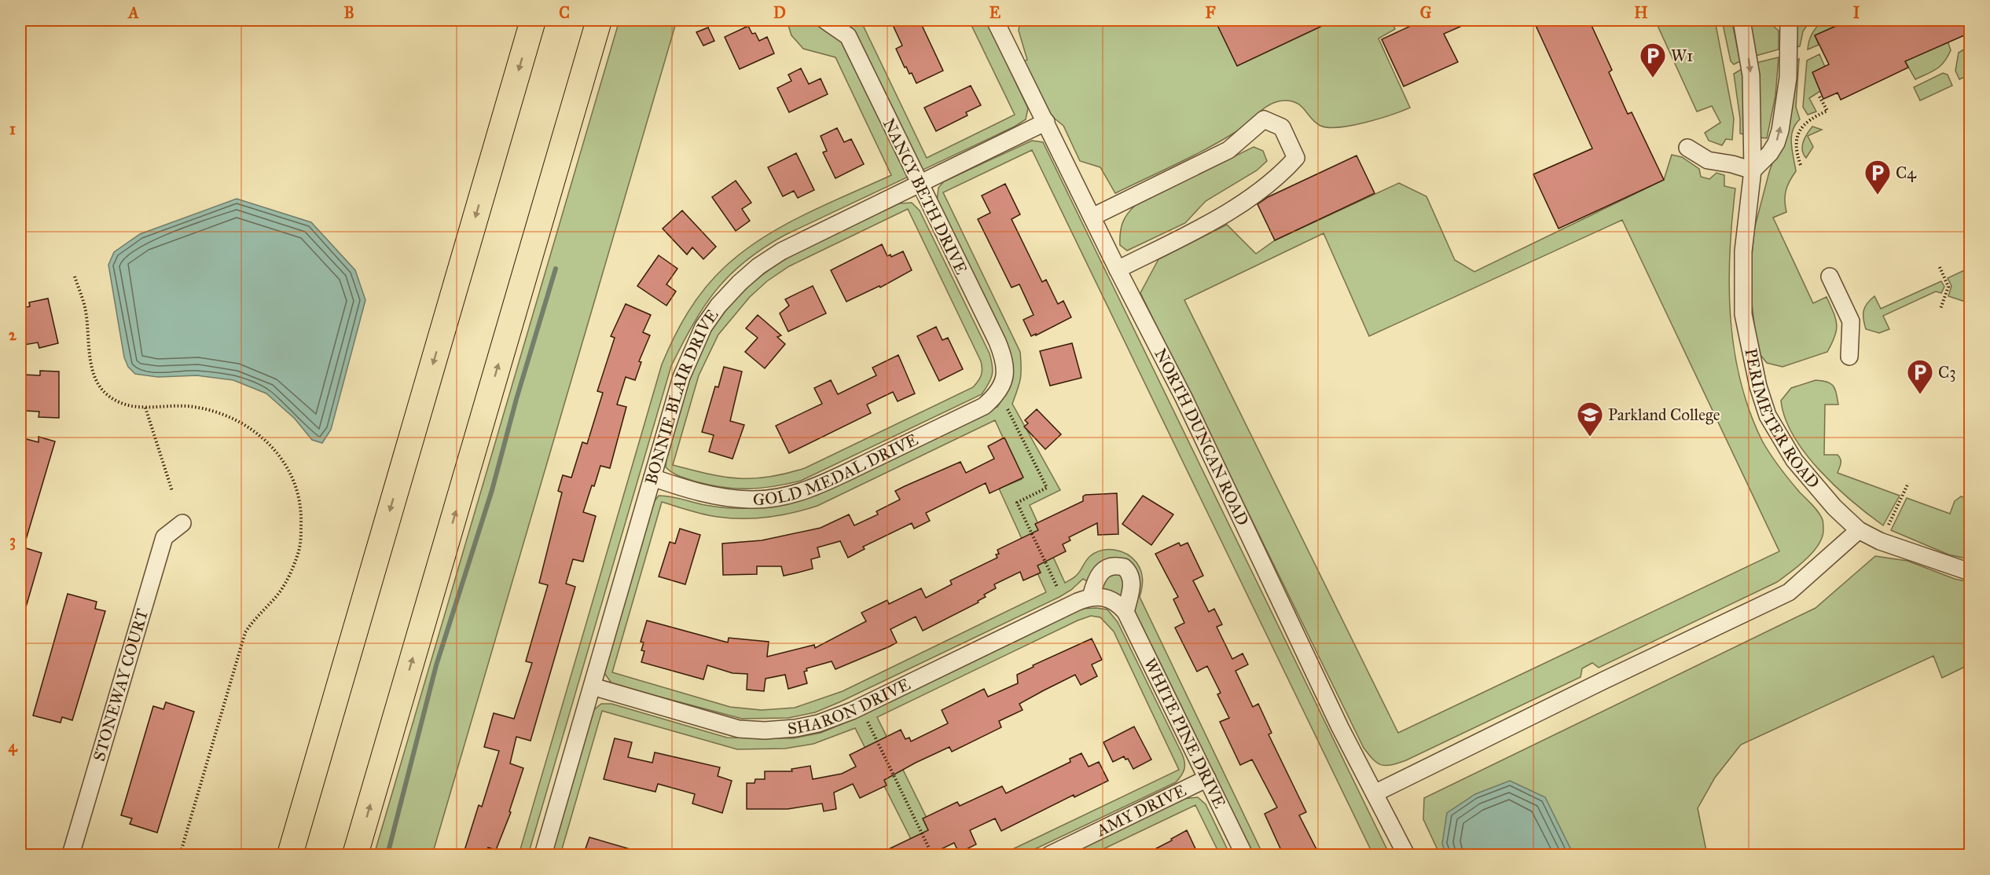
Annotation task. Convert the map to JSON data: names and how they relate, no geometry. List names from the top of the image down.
{
  "streets": {
    "street": [
      "NANCY BETH DRIVE",
      "BONNIE BLAIR DRIVE",
      "PERIMETER ROAD",
      "NORTH DUNCAN ROAD",
      "GOLD MEDAL DRIVE",
      "STONEWAY COURT",
      "SHARON DRIVE",
      "WHITE PINE DRIVE",
      "AMY DRIVE"
    ]
  },
  "crossings": [
    ["NANCY BETH DRIVE", "BONNIE BLAIR DRIVE"],
    ["NANCY BETH DRIVE", "GOLD MEDAL DRIVE"],
    ["BONNIE BLAIR DRIVE", "NORTH DUNCAN ROAD"],
    ["BONNIE BLAIR DRIVE", "GOLD MEDAL DRIVE"],
    ["BONNIE BLAIR DRIVE", "SHARON DRIVE"],
    ["SHARON DRIVE", "WHITE PINE DRIVE"],
    ["WHITE PINE DRIVE", "AMY DRIVE"]
  ],
  "places": {
    "parking": ["W1", "C4", "C3"],
    "school or university": ["Parkland College"]
  },
  "grid": {
    "columns": [
      "A",
      "B",
      "C",
      "D",
      "E",
      "F",
      "G",
      "H",
      "I"
    ],
    "rows": [
      "1",
      "2",
      "3",
      "4"
    ]
  }
}
